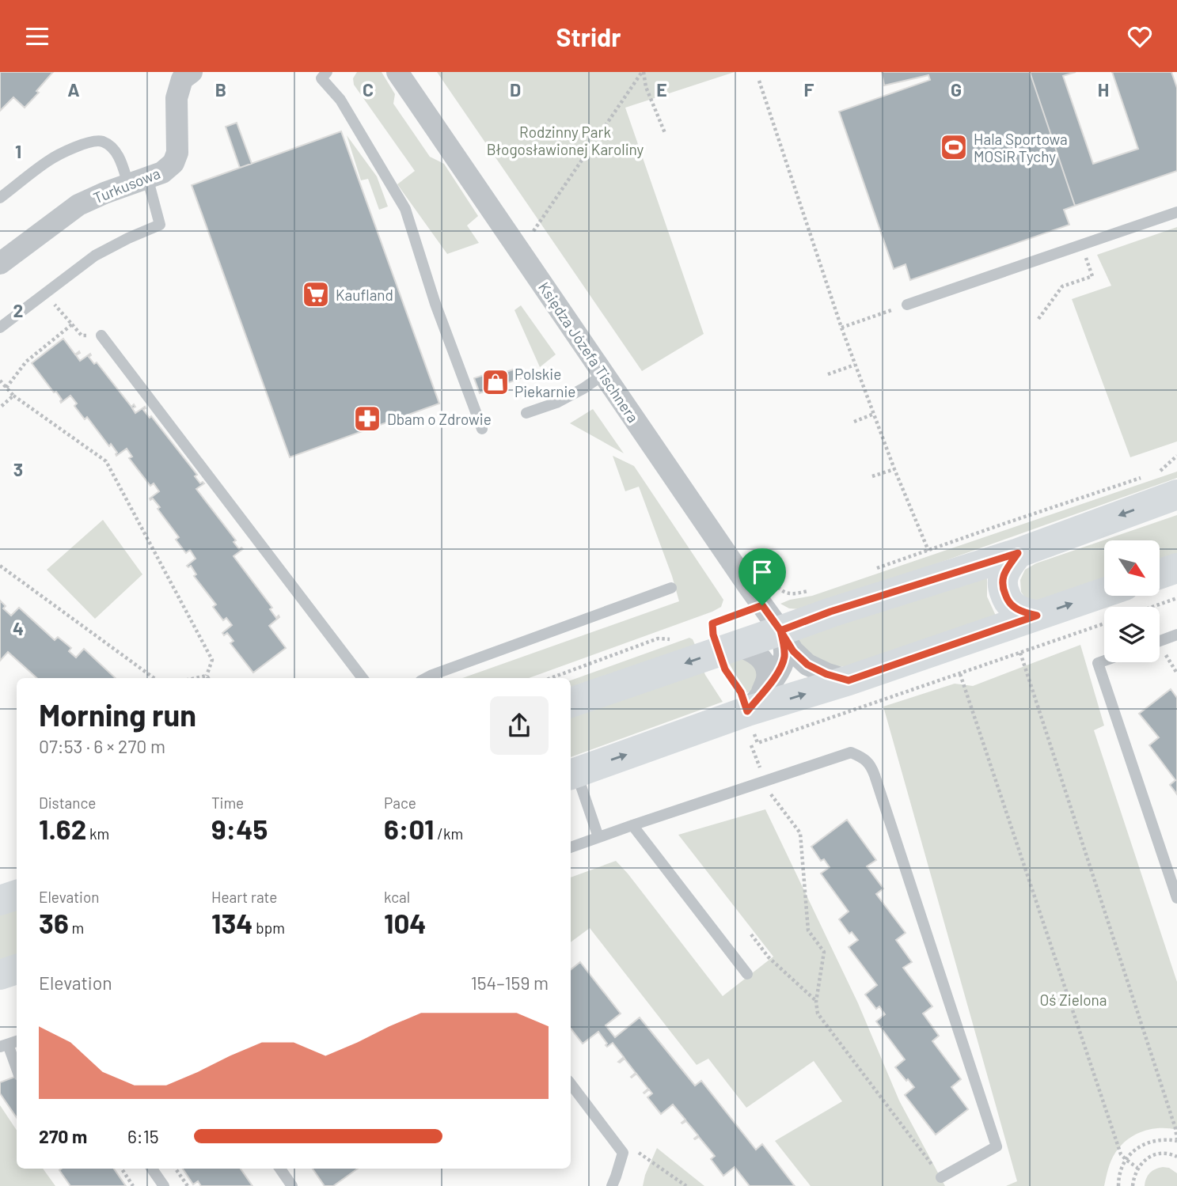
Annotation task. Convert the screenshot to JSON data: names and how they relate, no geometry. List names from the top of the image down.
{
  "streets": {
    "street": ["Turkusowa", "Księdza Józefa Tischnera"]
  },
  "parks": ["Rodzinny Park Błogosławionej Karoliny", "Oś Zielona"],
  "places": {
    "sports": ["Hala Sportowa MOSiR Tychy"],
    "supermarket": ["Kaufland"],
    "shop": ["Polskie Piekarnie"],
    "pharmacy": ["Dbam o Zdrowie"]
  },
  "north": "bottom right",
  "page": {
    "header": "Stridr",
    "heading": ["Morning run", "07:53 · 6 × 270 m"],
    "stats": [
      ["Distance", "1.62 km"],
      ["Time", "9:45"],
      ["Pace", "6:01 /km"],
      ["Elevation", "36 m"],
      ["Heart rate", "134 bpm"],
      ["kcal", "104"]
    ],
    "chart": ["Elevation", "154–159 m"],
    "list": [
      {
        "name": "270 m",
        "note": "6:15"
      }
    ]
  },
  "grid": {
    "columns": [
      "A",
      "B",
      "C",
      "D",
      "E",
      "F",
      "G",
      "H"
    ],
    "rows": [
      "1",
      "2",
      "3",
      "4"
    ]
  }
}
